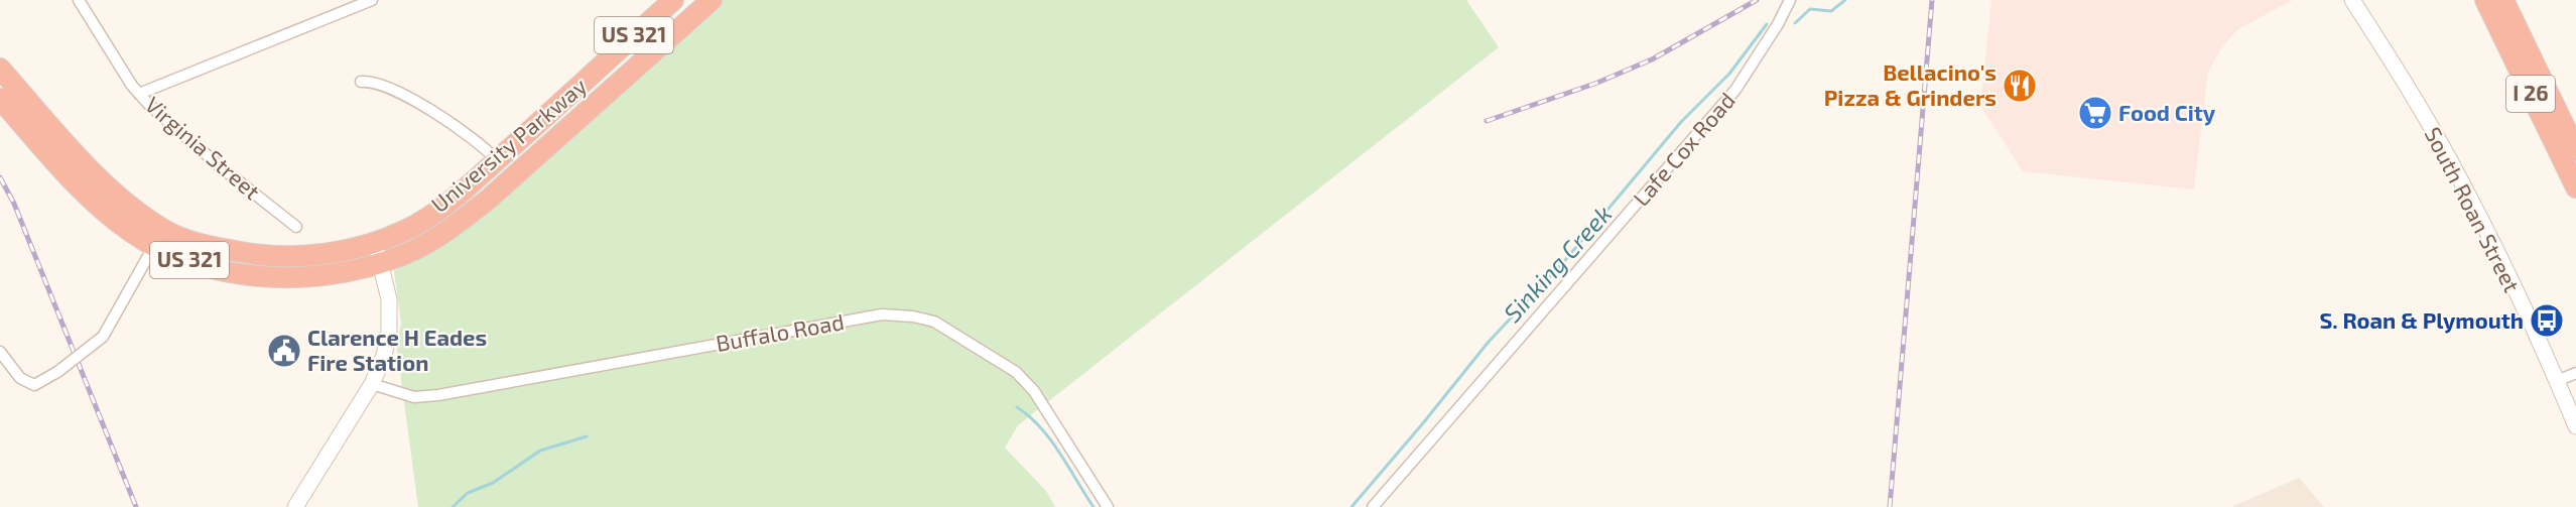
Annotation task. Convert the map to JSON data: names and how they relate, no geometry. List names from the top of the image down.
{
  "streets": {
    "highway": ["US 321", "I 26", "University Parkway"],
    "main road": ["South Roan Street"],
    "street": ["Virginia Street", "Lafe Cox Road", "Buffalo Road"]
  },
  "water": ["Sinking Creek"],
  "places": {
    "restaurant": ["Bellacino's Pizza & Grinders"],
    "supermarket": ["Food City"],
    "bus stop": ["S. Roan & Plymouth"],
    "public building": ["Clarence H Eades Fire Station"]
  }
}
